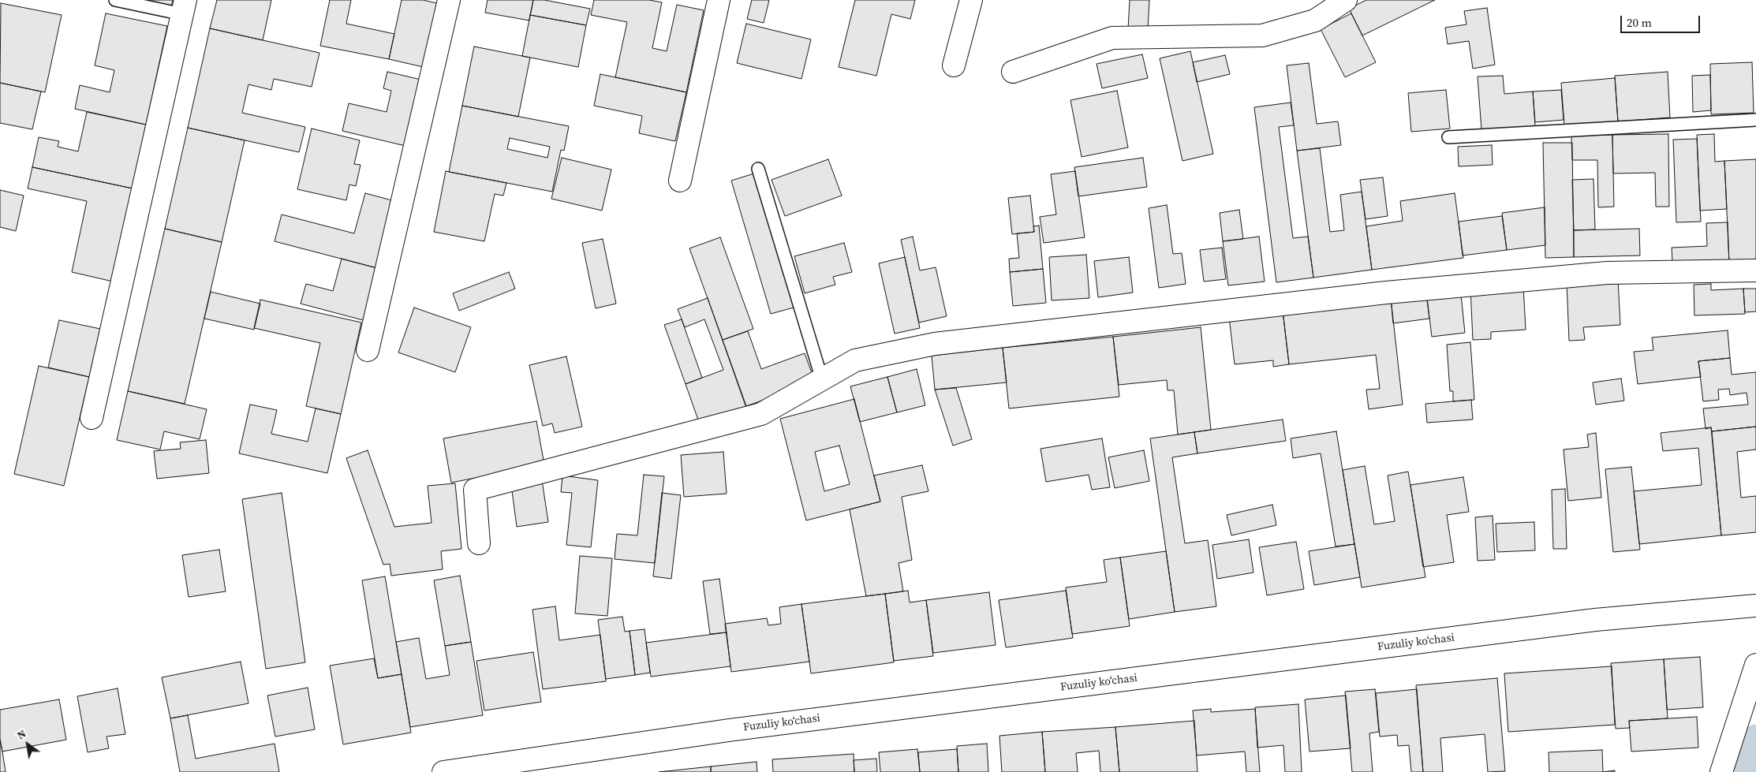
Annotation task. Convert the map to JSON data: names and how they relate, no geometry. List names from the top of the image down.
{
  "streets": {
    "street": ["Fuzuliy koʻchasi"]
  },
  "scale_bar": "20 m",
  "north": "top left"
}
